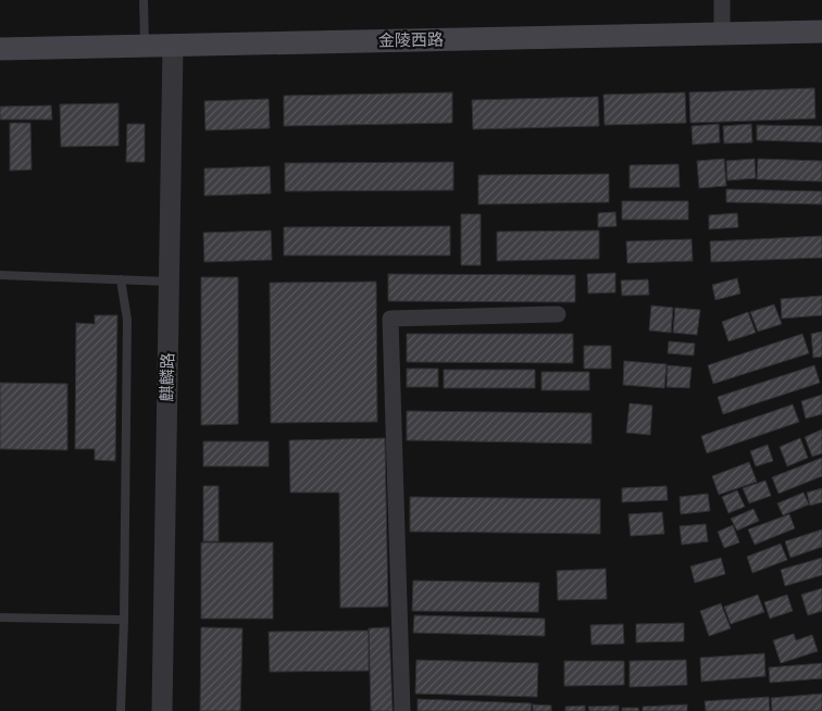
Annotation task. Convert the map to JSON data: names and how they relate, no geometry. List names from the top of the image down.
{
  "streets": {
    "main road": ["金陵西路"],
    "street": ["麒麟路"]
  },
  "crossings": [
    ["金陵西路", "麒麟路"]
  ]
}
